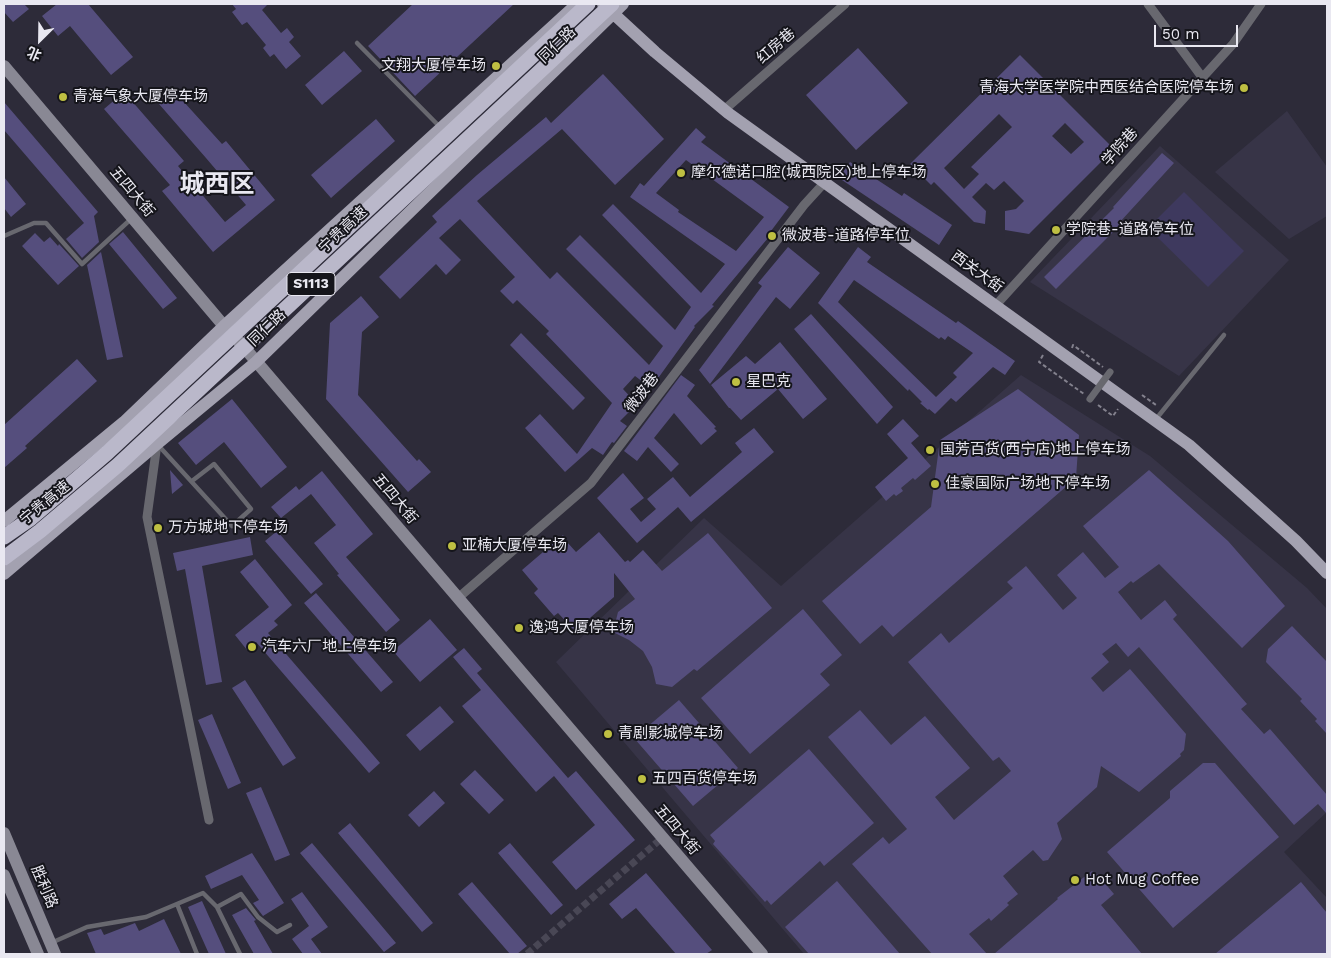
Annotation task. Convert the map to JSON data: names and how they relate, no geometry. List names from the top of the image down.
{
  "streets": {
    "highway": ["宁贵高速", "S1113"],
    "main road": [
      "同仁路",
      "五四大街",
      "西关大街",
      "胜利路"
    ],
    "street": ["红房巷", "学院巷", "微波巷"]
  },
  "crossings": [
    ["同仁路", "五四大街"],
    ["同仁路", "宁贵高速"],
    ["同仁路", "西关大街"],
    ["红房巷", "西关大街"],
    ["学院巷", "西关大街"],
    ["五四大街", "微波巷"],
    ["宁贵高速", "西关大街"],
    ["西关大街", "微波巷"]
  ],
  "districts": ["城西区"],
  "places": [
    "文翔大厦停车场",
    "青海大学医学院中西医结合医院停车场",
    "青海气象大厦停车场",
    "摩尔德诺口腔(城西院区)地上停车场",
    "学院巷-道路停车位",
    "微波巷-道路停车位",
    "星巴克",
    "国芳百货(西宁店)地上停车场",
    "佳豪国际广场地下停车场",
    "万方城地下停车场",
    "亚楠大厦停车场",
    "逸鸿大厦停车场",
    "汽车六厂地上停车场",
    "青剧影城停车场",
    "五四百货停车场",
    "Hot Mug Coffee"
  ],
  "scale_bar": "50 m",
  "north": "bottom left"
}
